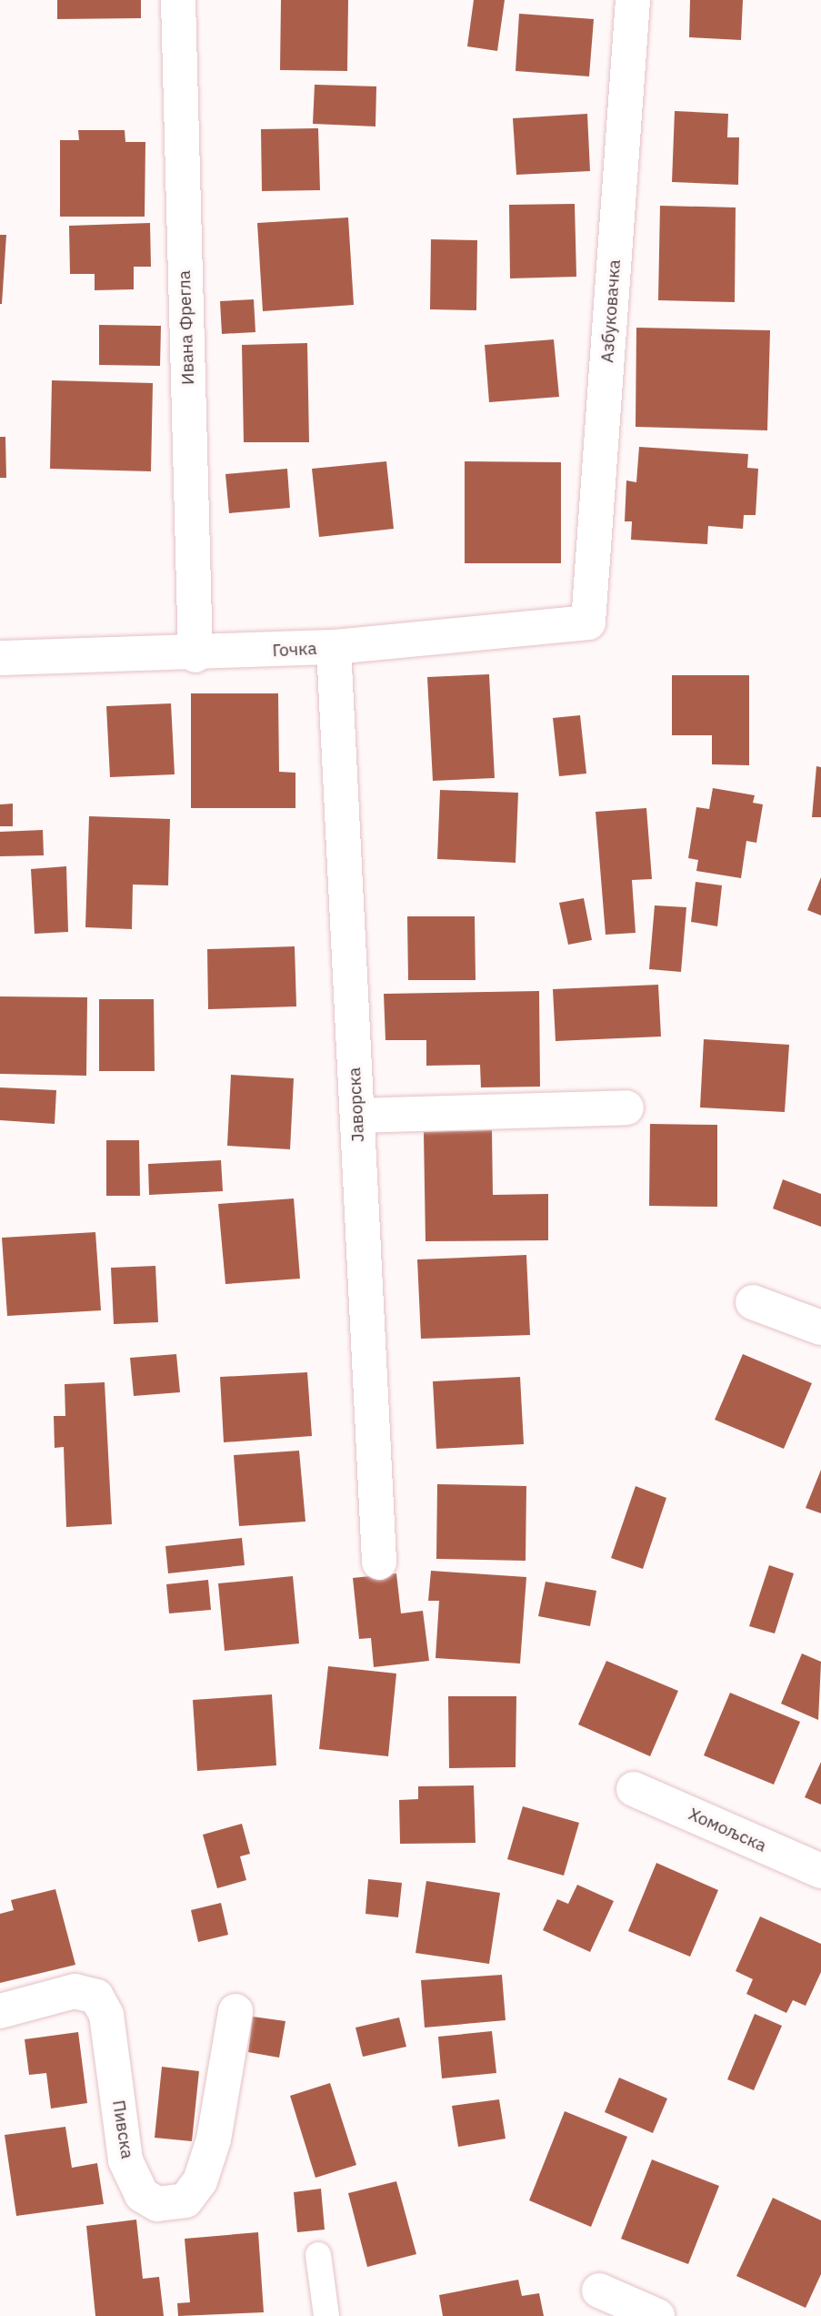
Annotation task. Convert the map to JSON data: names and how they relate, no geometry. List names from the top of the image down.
{
  "streets": {
    "street": [
      "Азбуковачка",
      "Ивана Фрегла",
      "Гочка",
      "Јаворска",
      "Хомољска",
      "Пивска"
    ]
  },
  "crossings": [
    ["Азбуковачка", "Гочка"],
    ["Ивана Фрегла", "Гочка"],
    ["Гочка", "Јаворска"]
  ]
}
